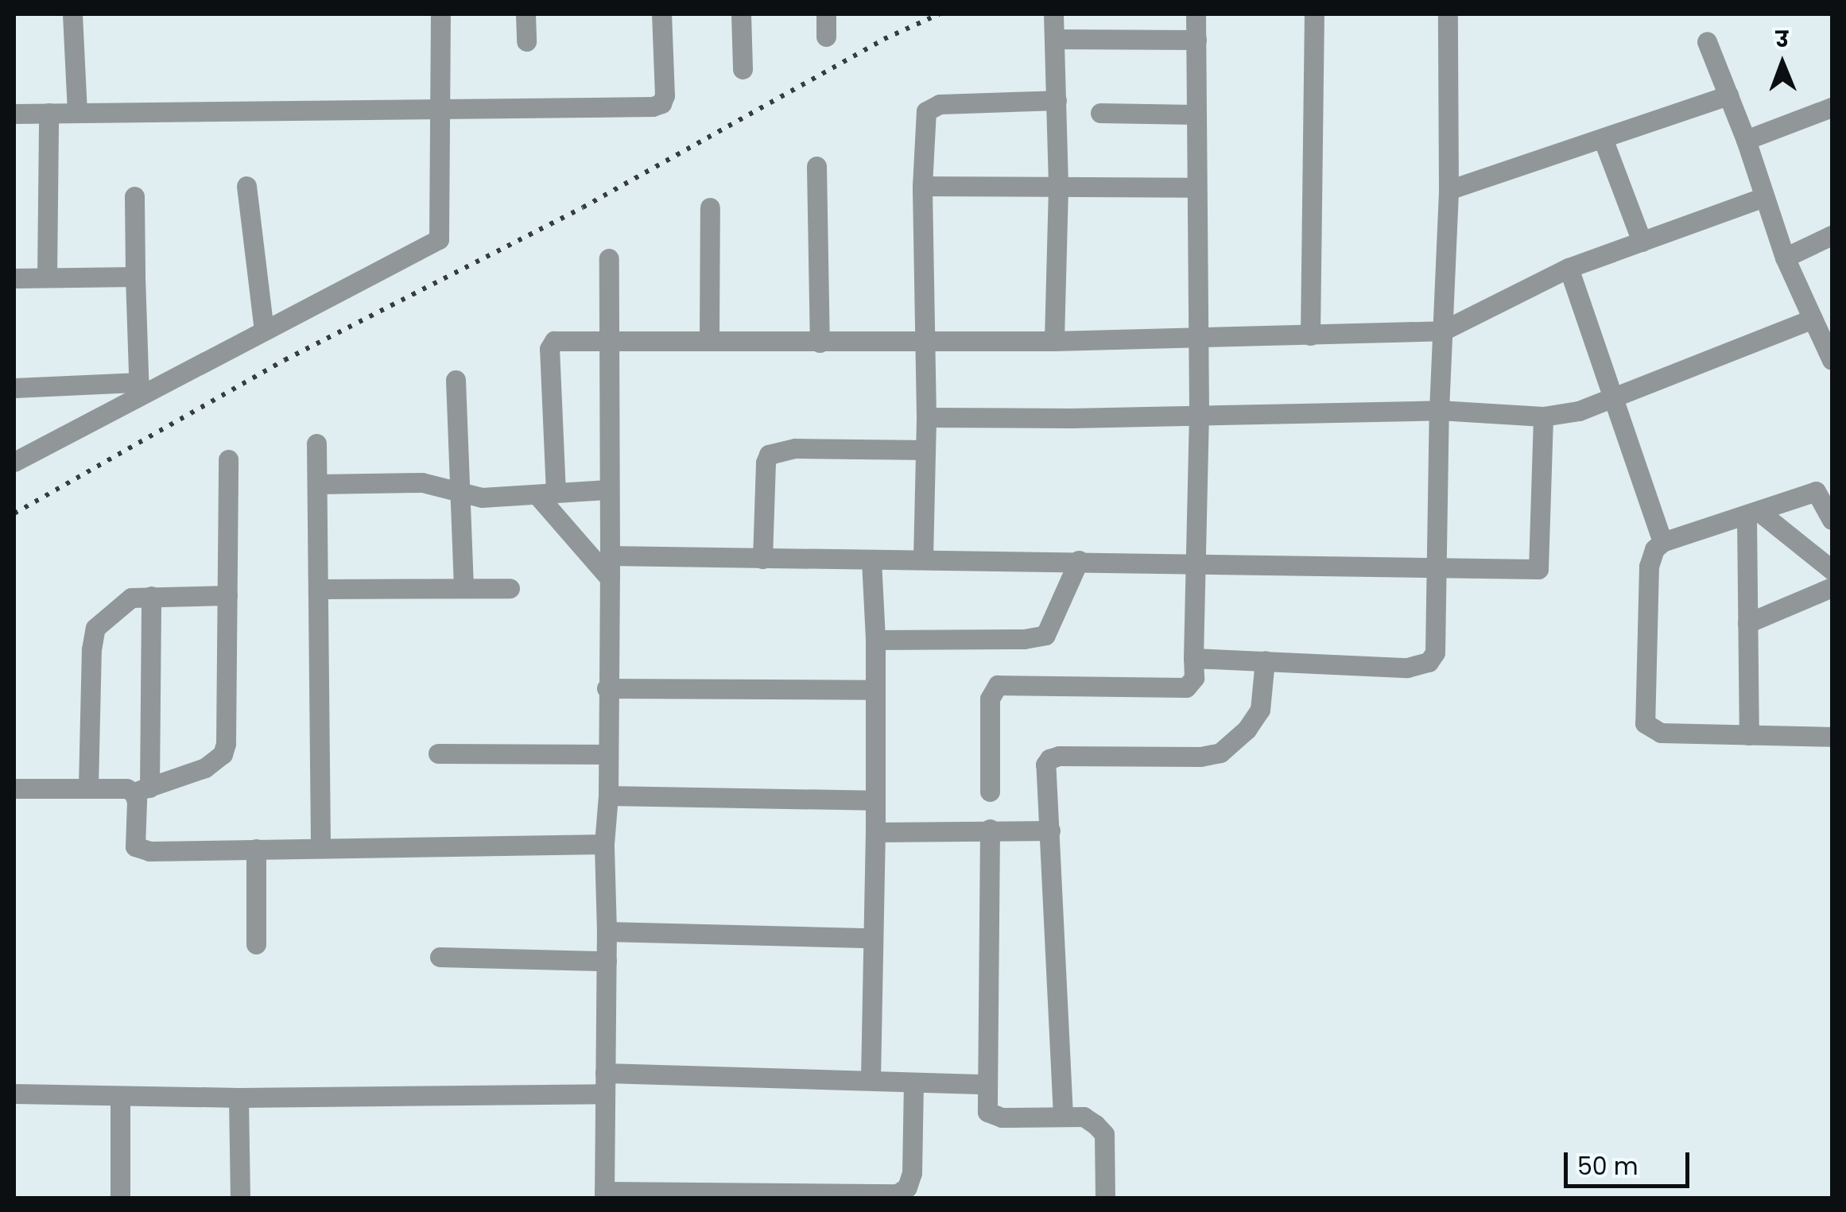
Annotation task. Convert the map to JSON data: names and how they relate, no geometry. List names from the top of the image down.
{
  "scale_bar": "50 m",
  "north": "top"
}
